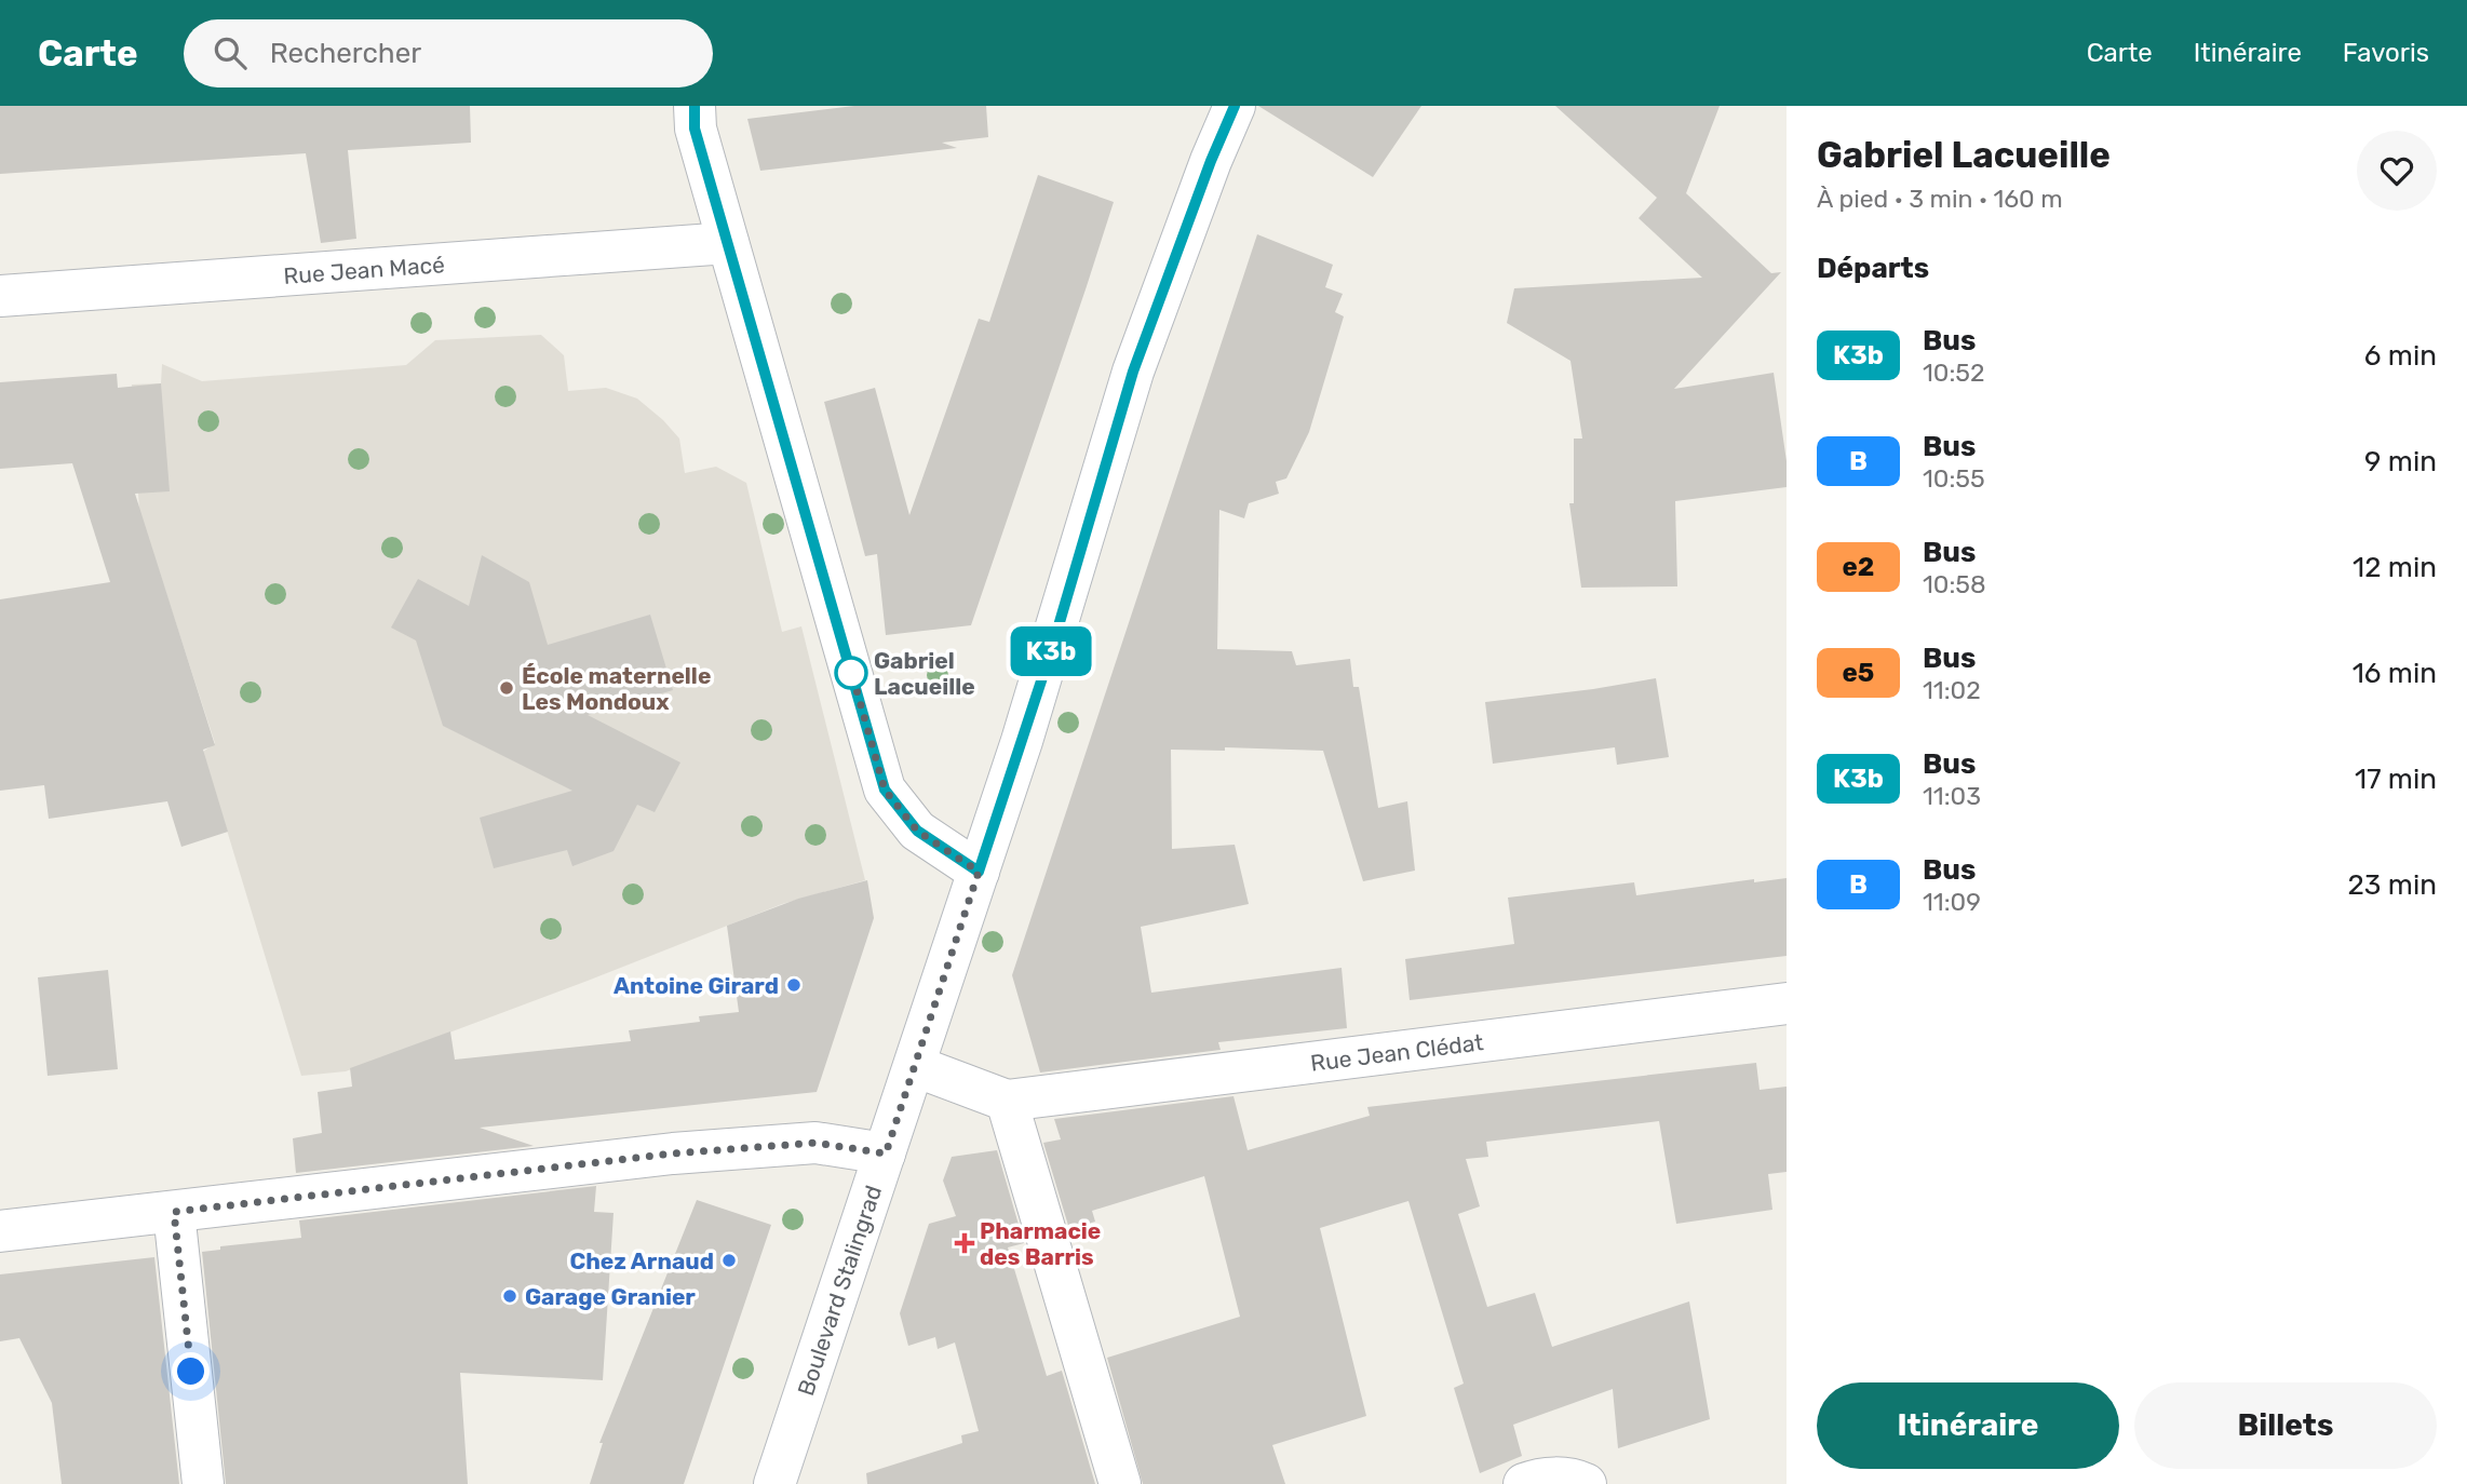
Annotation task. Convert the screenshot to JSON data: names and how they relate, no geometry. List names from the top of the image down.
{
  "streets": {
    "street": ["Rue Jean Macé", "Rue Jean Clédat", "Boulevard Stalingrad"]
  },
  "places": {
    "other": [
      "Gabriel Lacueille",
      "École maternelle Les Mondoux",
      "Antoine Girard",
      "Chez Arnaud",
      "Garage Granier"
    ],
    "health": ["Pharmacie des Barris"]
  },
  "lines": ["bus line K3b"],
  "page": {
    "header": "Carte",
    "search": "Rechercher",
    "nav": ["Carte", "Itinéraire", "Favoris"],
    "on_map": "K3b",
    "heading": [
      ["Gabriel Lacueille", "À pied · 3 min · 160 m"],
      "Départs"
    ],
    "list": [
      {
        "mark": "K3b",
        "name": "Bus",
        "note": "10:52",
        "value": "6 min"
      },
      {
        "mark": "B",
        "name": "Bus",
        "note": "10:55",
        "value": "9 min"
      },
      {
        "mark": "e2",
        "name": "Bus",
        "note": "10:58",
        "value": "12 min"
      },
      {
        "mark": "e5",
        "name": "Bus",
        "note": "11:02",
        "value": "16 min"
      },
      {
        "mark": "K3b",
        "name": "Bus",
        "note": "11:03",
        "value": "17 min"
      },
      {
        "mark": "B",
        "name": "Bus",
        "note": "11:09",
        "value": "23 min"
      }
    ],
    "buttons": ["Itinéraire", "Billets"]
  }
}
